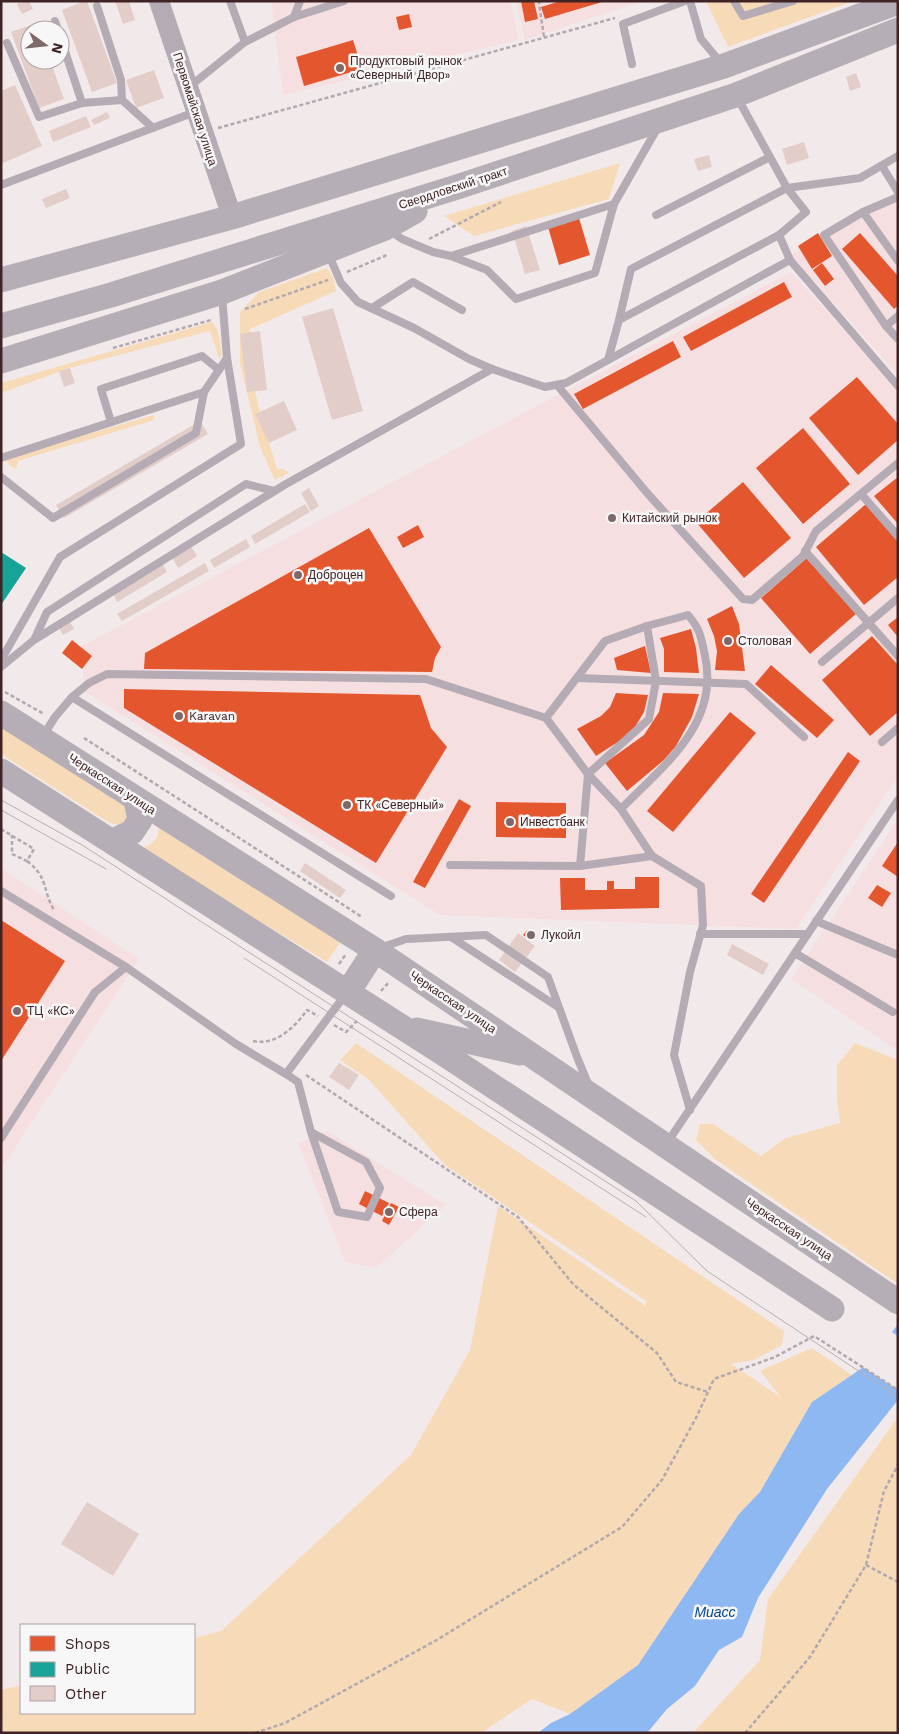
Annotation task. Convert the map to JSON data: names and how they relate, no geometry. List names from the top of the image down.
{
  "streets": {
    "main road": ["Свердловский тракт", "Черкасская улица"],
    "street": ["Первомайская улица"]
  },
  "water": ["Миасс"],
  "places": [
    "Продуктовый рынок «Северный Двор»",
    "Китайский рынок",
    "Доброцен",
    "Столовая",
    "Karavan",
    "ТК «Северный»",
    "Инвестбанк",
    "Лукойл",
    "ТЦ «КС»",
    "Сфера"
  ],
  "legend": ["Shops", "Public", "Other"],
  "north": "right"
}
